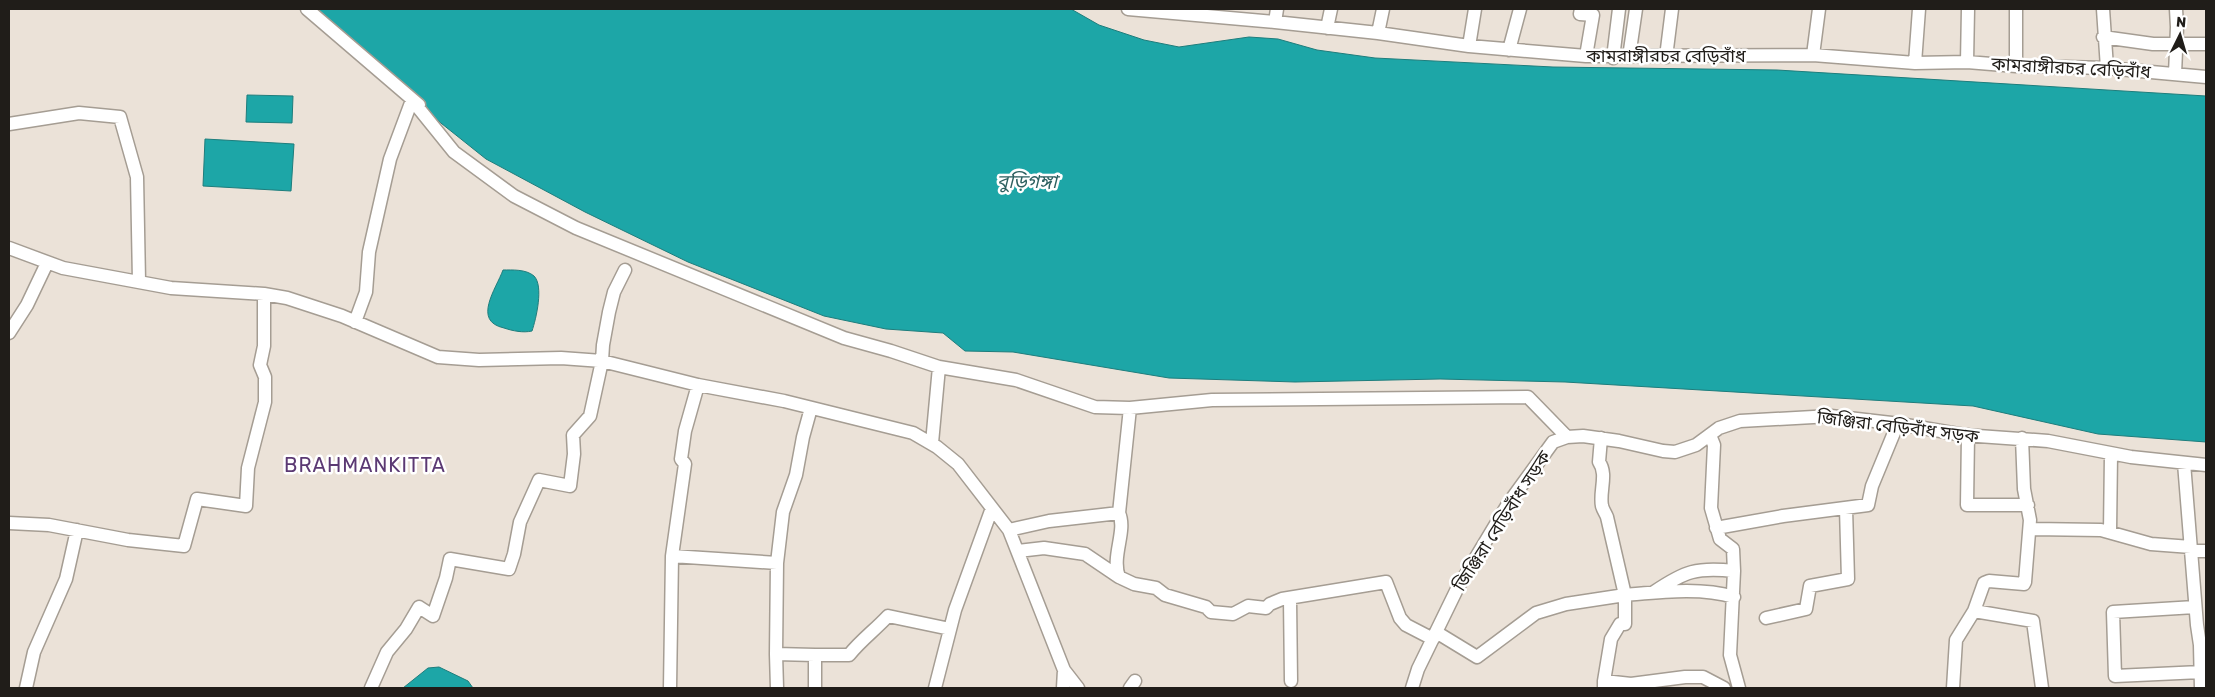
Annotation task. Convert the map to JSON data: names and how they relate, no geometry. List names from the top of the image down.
{
  "streets": {
    "street": ["কামরাঙ্গীরচর বেড়িবাঁধ", "জিঞ্জিরা বেড়িবাঁধ সড়ক"]
  },
  "districts": ["BRAHMANKITTA"],
  "water": ["বুড়িগঙ্গা"],
  "north": "top"
}
